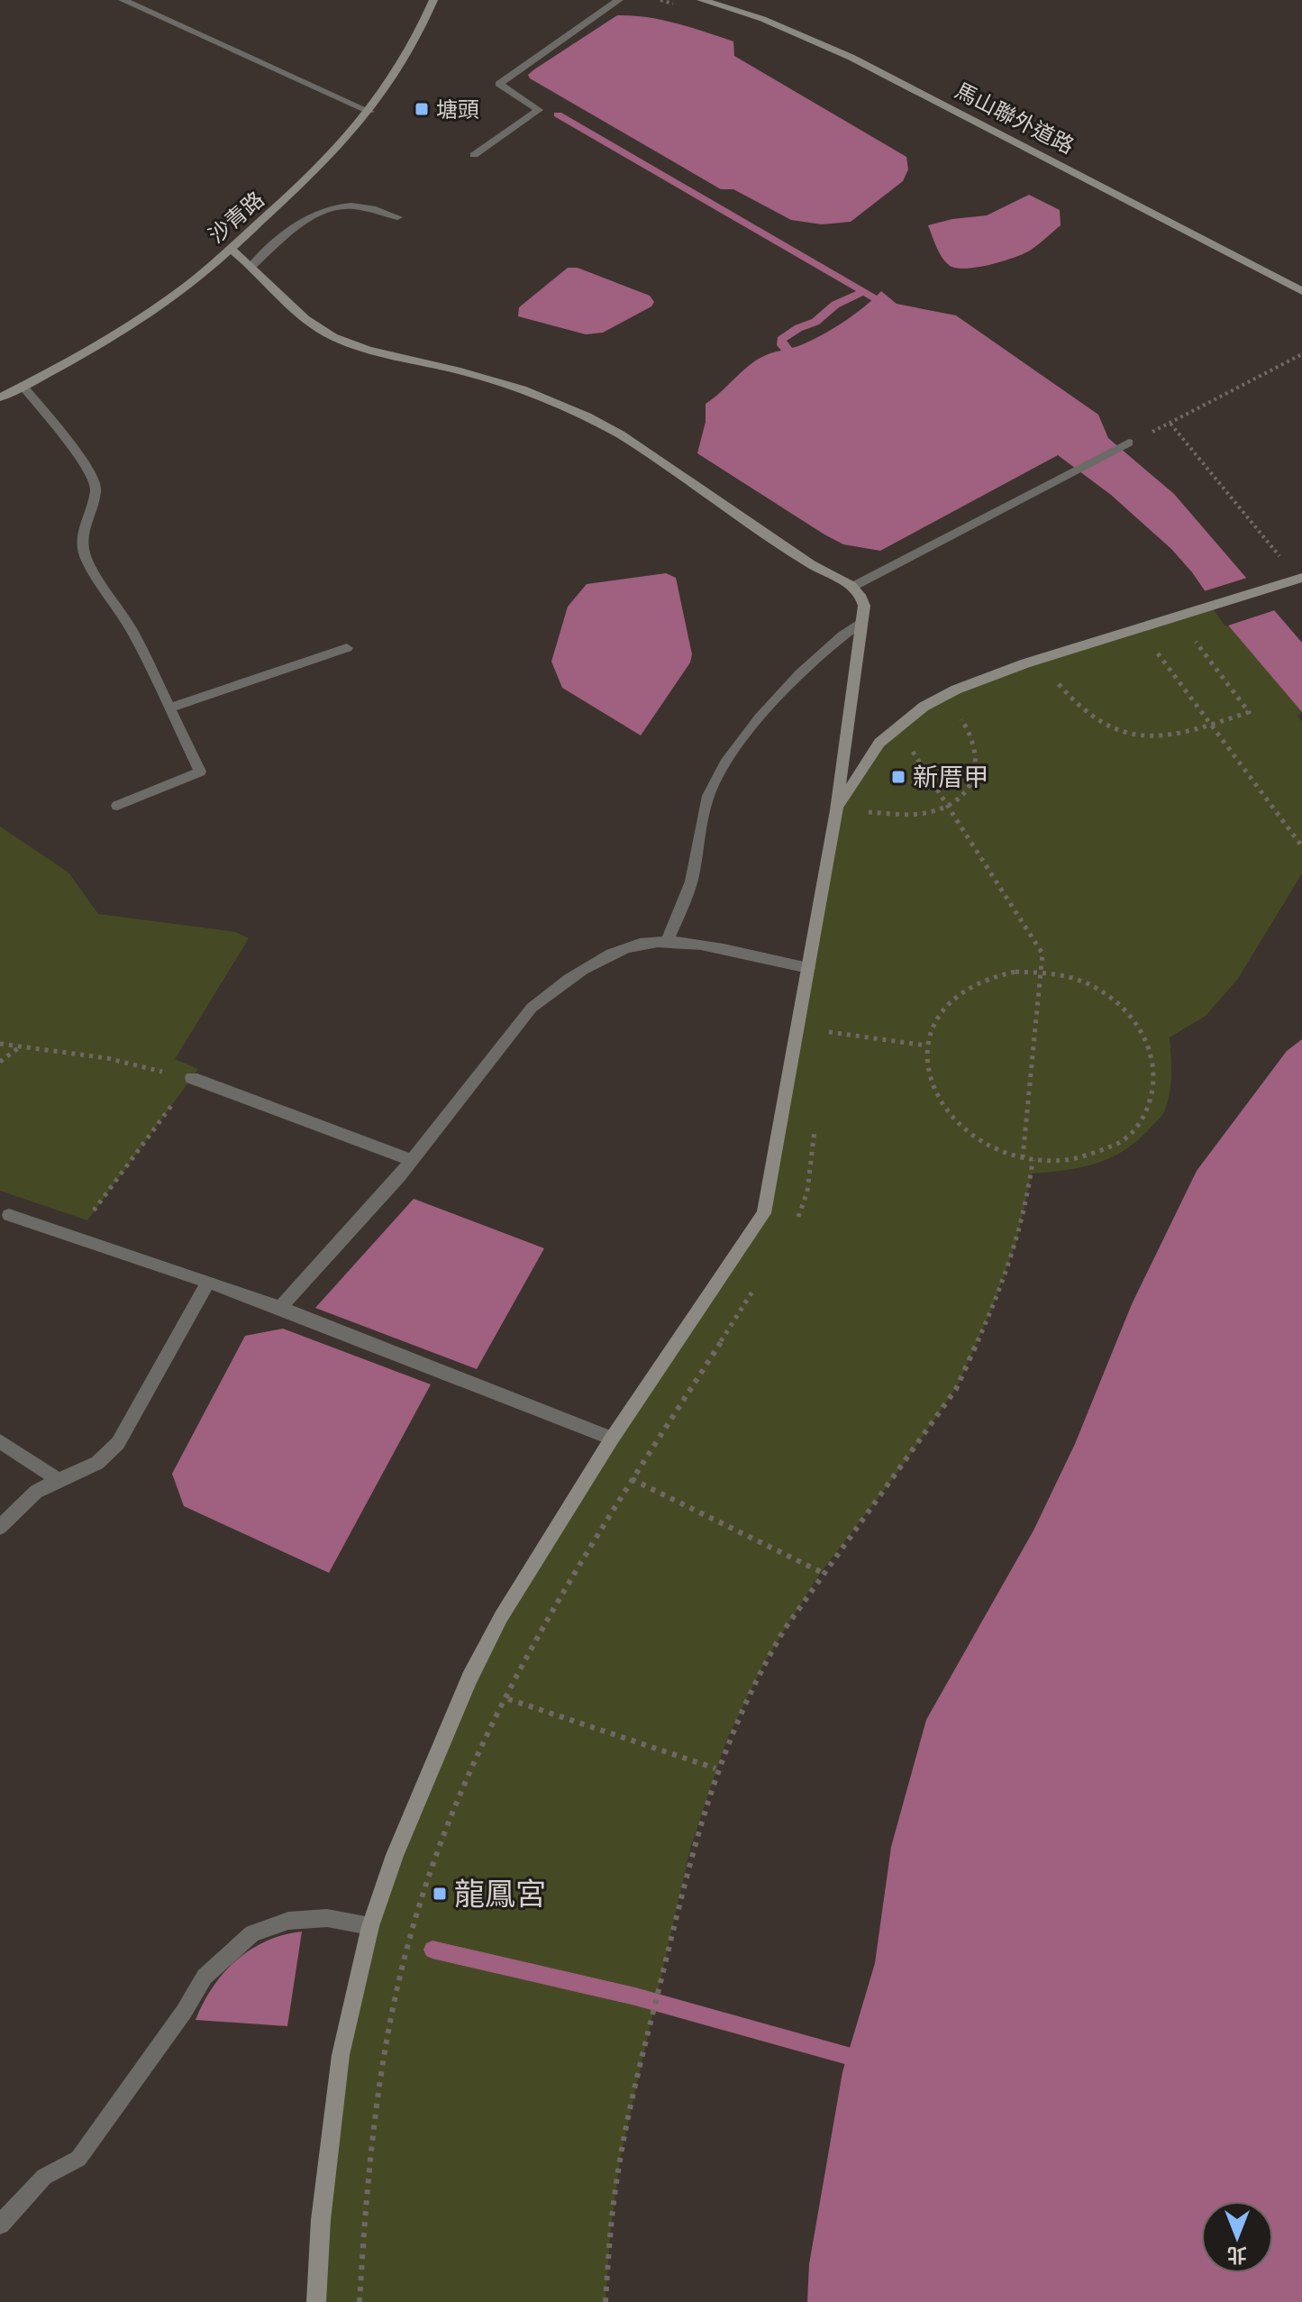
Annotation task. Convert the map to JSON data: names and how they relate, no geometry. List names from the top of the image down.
{
  "streets": {
    "street": ["馬山聯外道路", "沙青路"]
  },
  "places": {
    "transit": ["塘頭", "新厝甲", "龍鳳宮"]
  },
  "north": "bottom"
}
